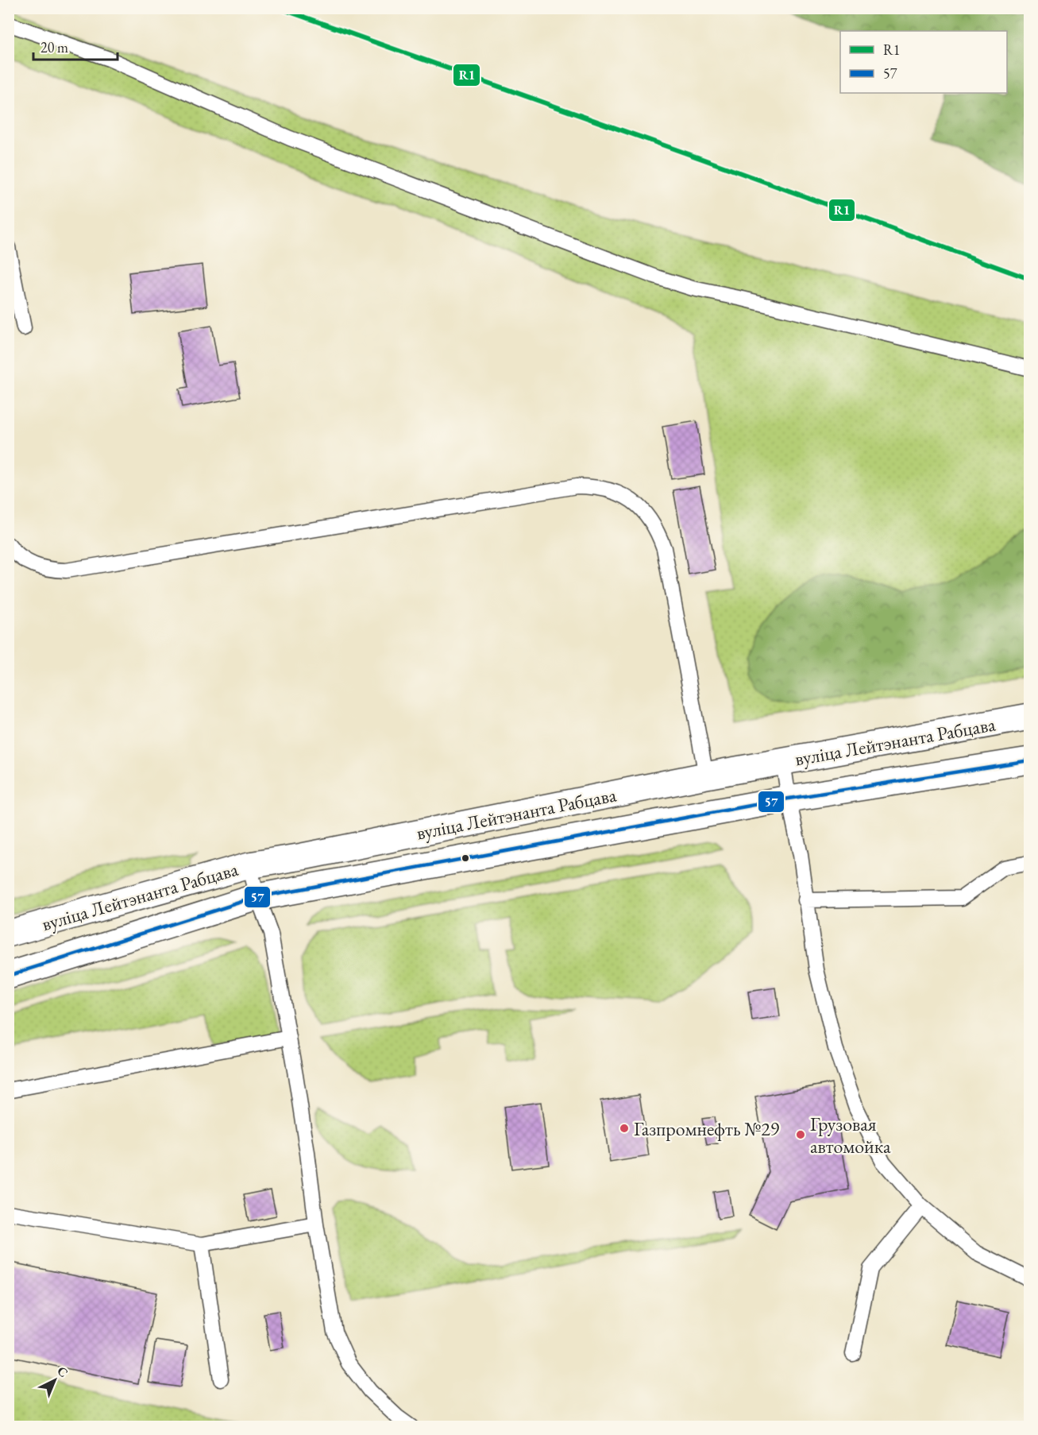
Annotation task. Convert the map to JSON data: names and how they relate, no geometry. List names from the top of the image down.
{
  "streets": {
    "highway": ["вуліца Лейтэнанта Рабцава"]
  },
  "places": ["Газпромнефть №29", "Грузовая автомойка"],
  "lines": ["transit line R1", "transit line 57"],
  "legend": ["R1", "57"],
  "scale_bar": "20 m",
  "north": "top right"
}
